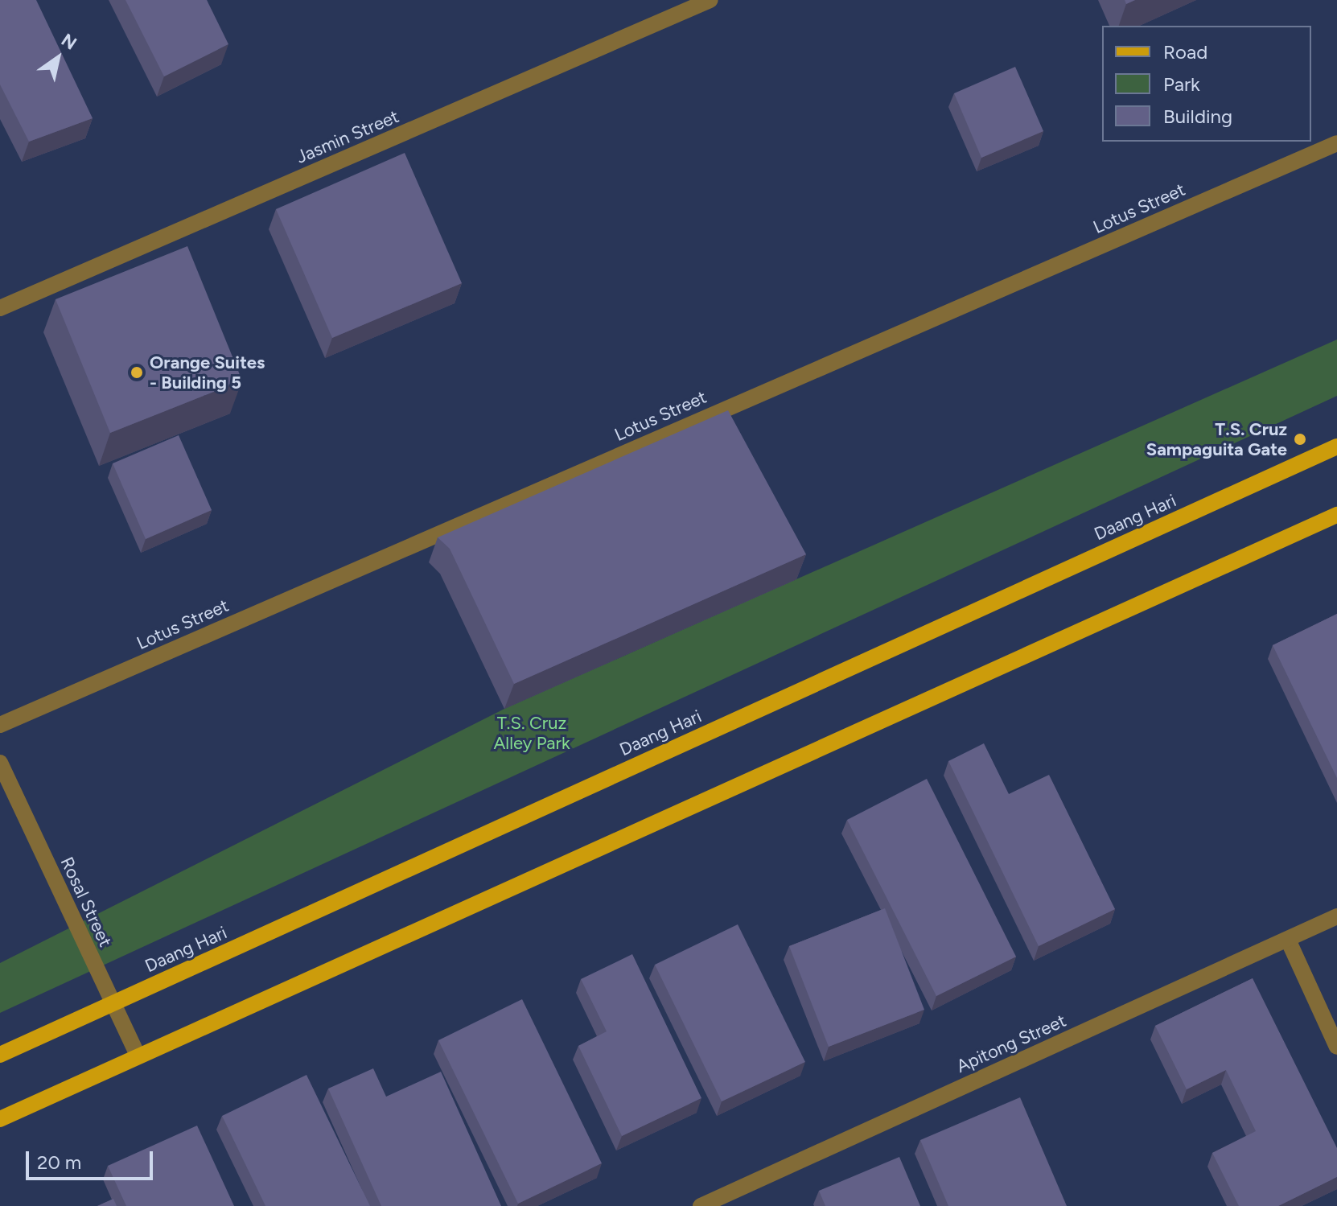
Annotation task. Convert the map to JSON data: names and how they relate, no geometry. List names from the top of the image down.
{
  "streets": {
    "main road": ["Daang Hari"],
    "street": [
      "Jasmin Street",
      "Lotus Street",
      "Rosal Street",
      "Apitong Street"
    ]
  },
  "crossings": [
    ["Daang Hari", "Rosal Street"]
  ],
  "parks": ["T.S. Cruz Alley Park"],
  "places": ["Orange Suites - Building 5", "T.S. Cruz Sampaguita Gate"],
  "legend": ["Road", "Park", "Building"],
  "scale_bar": "20 m",
  "north": "top right"
}
